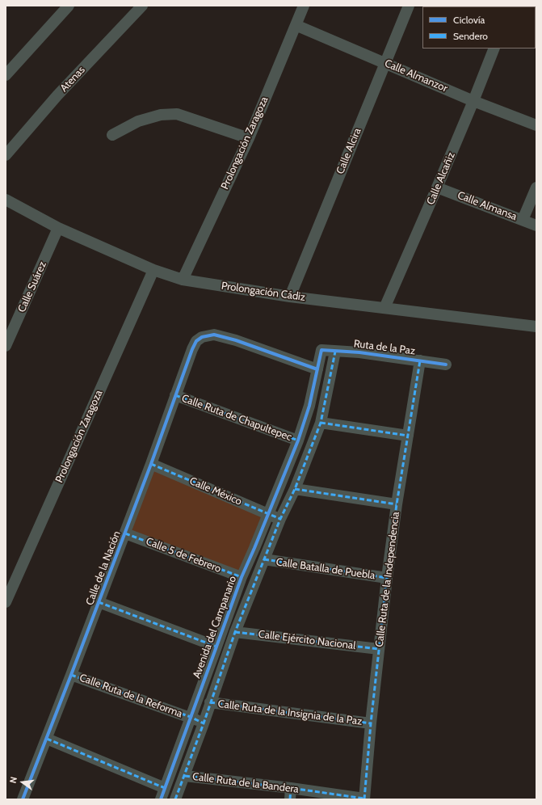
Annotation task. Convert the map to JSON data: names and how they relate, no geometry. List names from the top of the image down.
{
  "streets": {
    "street": [
      "Calle Almanzor",
      "Atenas",
      "Prolongación Zaragoza",
      "Calle Alcira",
      "Calle Alcañiz",
      "Calle Almansa",
      "Calle Suárez",
      "Prolongación Cádiz",
      "Ruta de la Paz",
      "Calle Ruta de Chapultepec",
      "Calle México",
      "Calle 5 de Febrero",
      "Calle de la Nación",
      "Calle Batalla de Puebla",
      "Calle Ruta de la Independencia",
      "Avenida del Campanario",
      "Calle Ejército Nacional",
      "Calle Ruta de la Reforma",
      "Calle Ruta de la Insignia de la Paz",
      "Calle Ruta de la Bandera"
    ]
  },
  "crossings": [
    ["Calle Almanzor", "Prolongación Zaragoza"],
    ["Calle Almanzor", "Calle Alcira"],
    ["Calle Almanzor", "Calle Alcañiz"],
    ["Prolongación Zaragoza", "Prolongación Cádiz"],
    ["Calle Alcira", "Prolongación Cádiz"],
    ["Calle Alcañiz", "Calle Almansa"],
    ["Calle Alcañiz", "Prolongación Cádiz"],
    ["Calle Suárez", "Prolongación Cádiz"],
    ["Ruta de la Paz", "Calle de la Nación"],
    ["Ruta de la Paz", "Calle Ruta de la Independencia"],
    ["Ruta de la Paz", "Avenida del Campanario"],
    ["Calle Ruta de Chapultepec", "Calle de la Nación"],
    ["Calle Ruta de Chapultepec", "Avenida del Campanario"],
    ["Calle México", "Calle de la Nación"],
    ["Calle México", "Avenida del Campanario"],
    ["Calle 5 de Febrero", "Calle de la Nación"],
    ["Calle 5 de Febrero", "Avenida del Campanario"],
    ["Calle de la Nación", "Avenida del Campanario"],
    ["Calle de la Nación", "Calle Ruta de la Reforma"],
    ["Calle Batalla de Puebla", "Calle Ruta de la Independencia"],
    ["Calle Batalla de Puebla", "Avenida del Campanario"],
    ["Calle Ruta de la Independencia", "Calle Ejército Nacional"],
    ["Calle Ruta de la Independencia", "Calle Ruta de la Insignia de la Paz"],
    ["Calle Ruta de la Independencia", "Calle Ruta de la Bandera"],
    ["Avenida del Campanario", "Calle Ejército Nacional"],
    ["Avenida del Campanario", "Calle Ruta de la Reforma"],
    ["Avenida del Campanario", "Calle Ruta de la Insignia de la Paz"],
    ["Avenida del Campanario", "Calle Ruta de la Bandera"]
  ],
  "legend": ["Ciclovía", "Sendero"],
  "north": "left"
}
